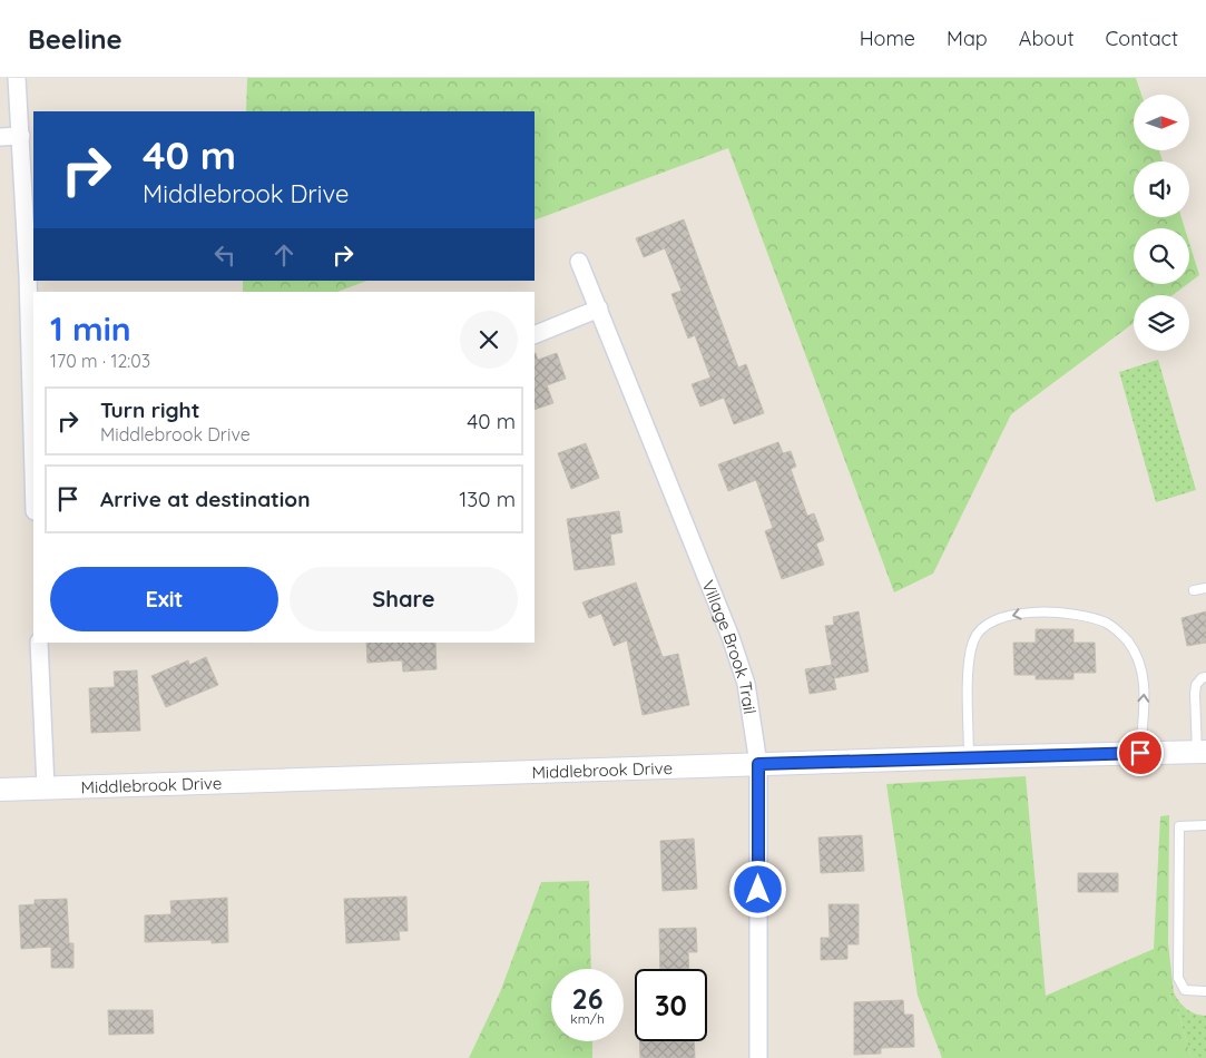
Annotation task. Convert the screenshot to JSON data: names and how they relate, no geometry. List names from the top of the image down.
{
  "streets": {
    "street": ["Village Brook Trail", "Middlebrook Drive"]
  },
  "crossings": [
    ["Village Brook Trail", "Middlebrook Drive"]
  ],
  "north": "right",
  "page": {
    "header": "Beeline",
    "nav": [
      "Home",
      "Map",
      "About",
      "Contact"
    ],
    "turn": ["40 m", "Middlebrook Drive"],
    "heading": ["1 min", "170 m · 12:03"],
    "list": [
      {
        "name": "Turn right",
        "note": "Middlebrook Drive",
        "value": "40 m"
      },
      {
        "name": "Arrive at destination",
        "value": "130 m"
      }
    ],
    "buttons": ["Exit", "Share"],
    "speed": "26 km/h",
    "limit": "30"
  }
}
